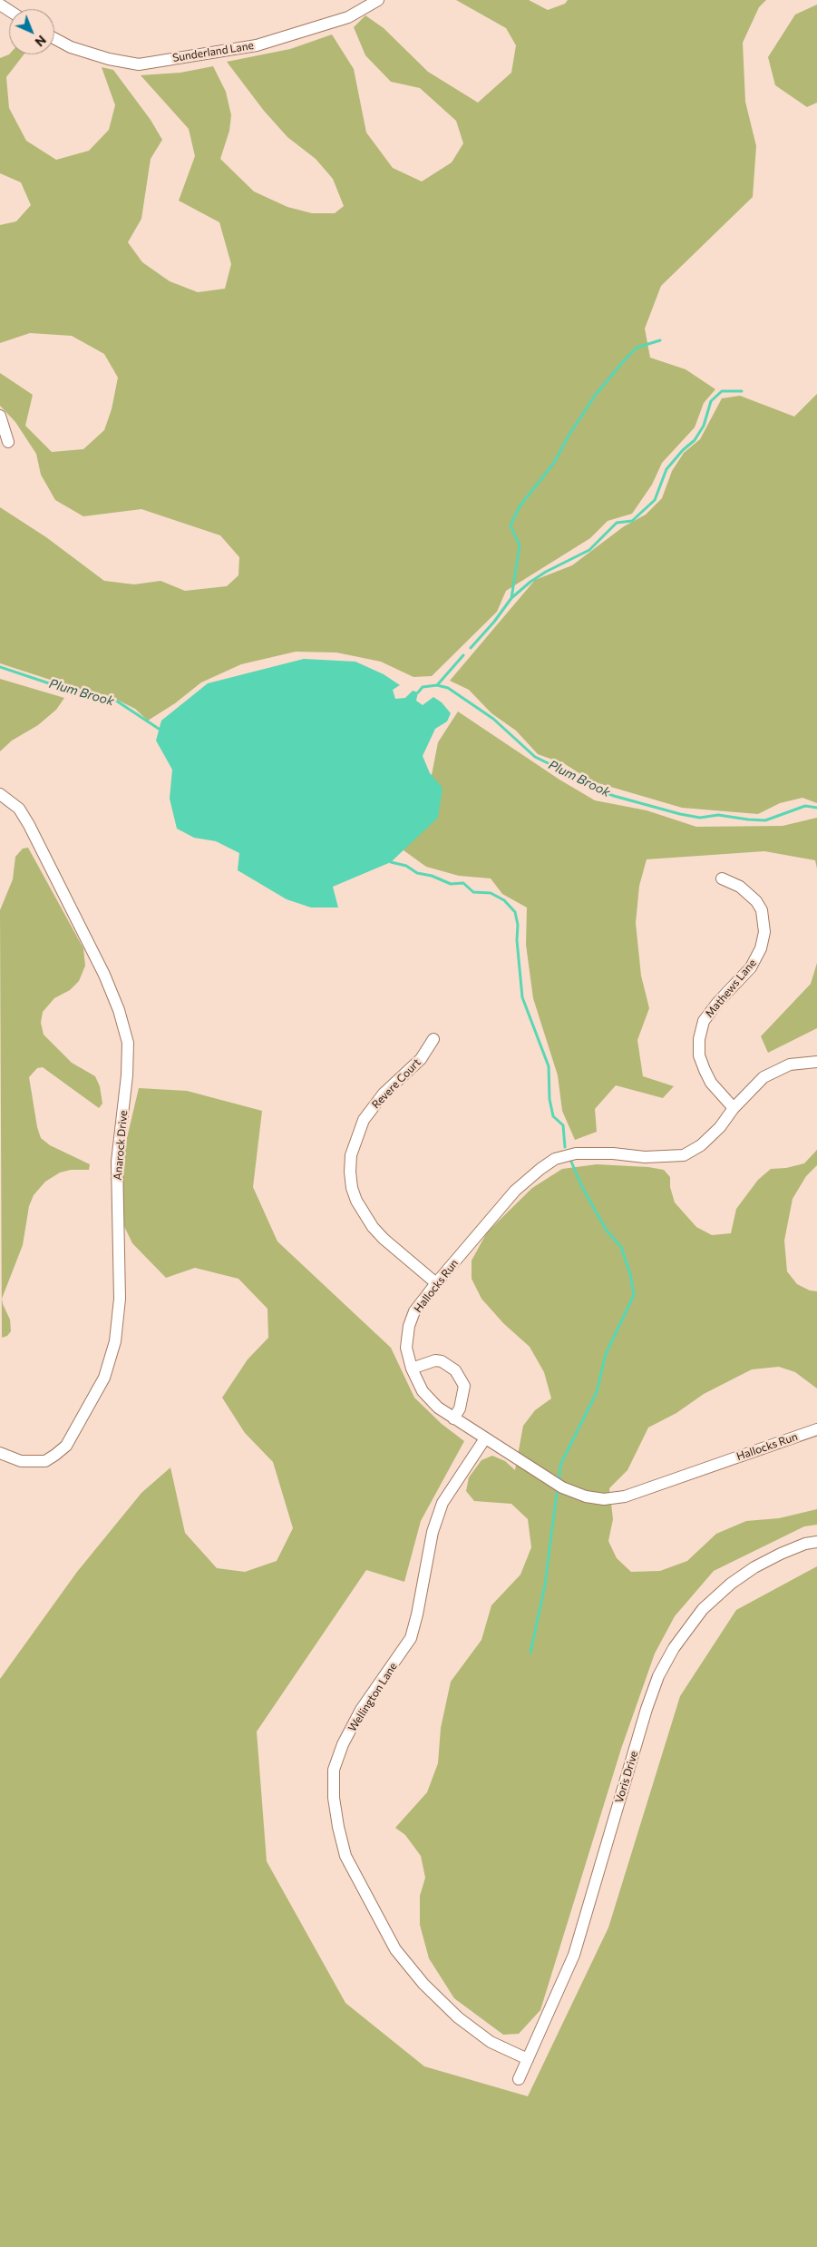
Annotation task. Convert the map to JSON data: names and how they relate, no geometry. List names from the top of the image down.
{
  "streets": {
    "street": [
      "Sunderland Lane",
      "Mathews Lane",
      "Revere Court",
      "Anarock Drive",
      "Hallocks Run",
      "Wellington Lane",
      "Voris Drive"
    ]
  },
  "crossings": [
    ["Mathews Lane", "Hallocks Run"],
    ["Revere Court", "Hallocks Run"],
    ["Hallocks Run", "Wellington Lane"],
    ["Wellington Lane", "Voris Drive"]
  ],
  "water": ["Plum Brook"],
  "north": "bottom right"
}
